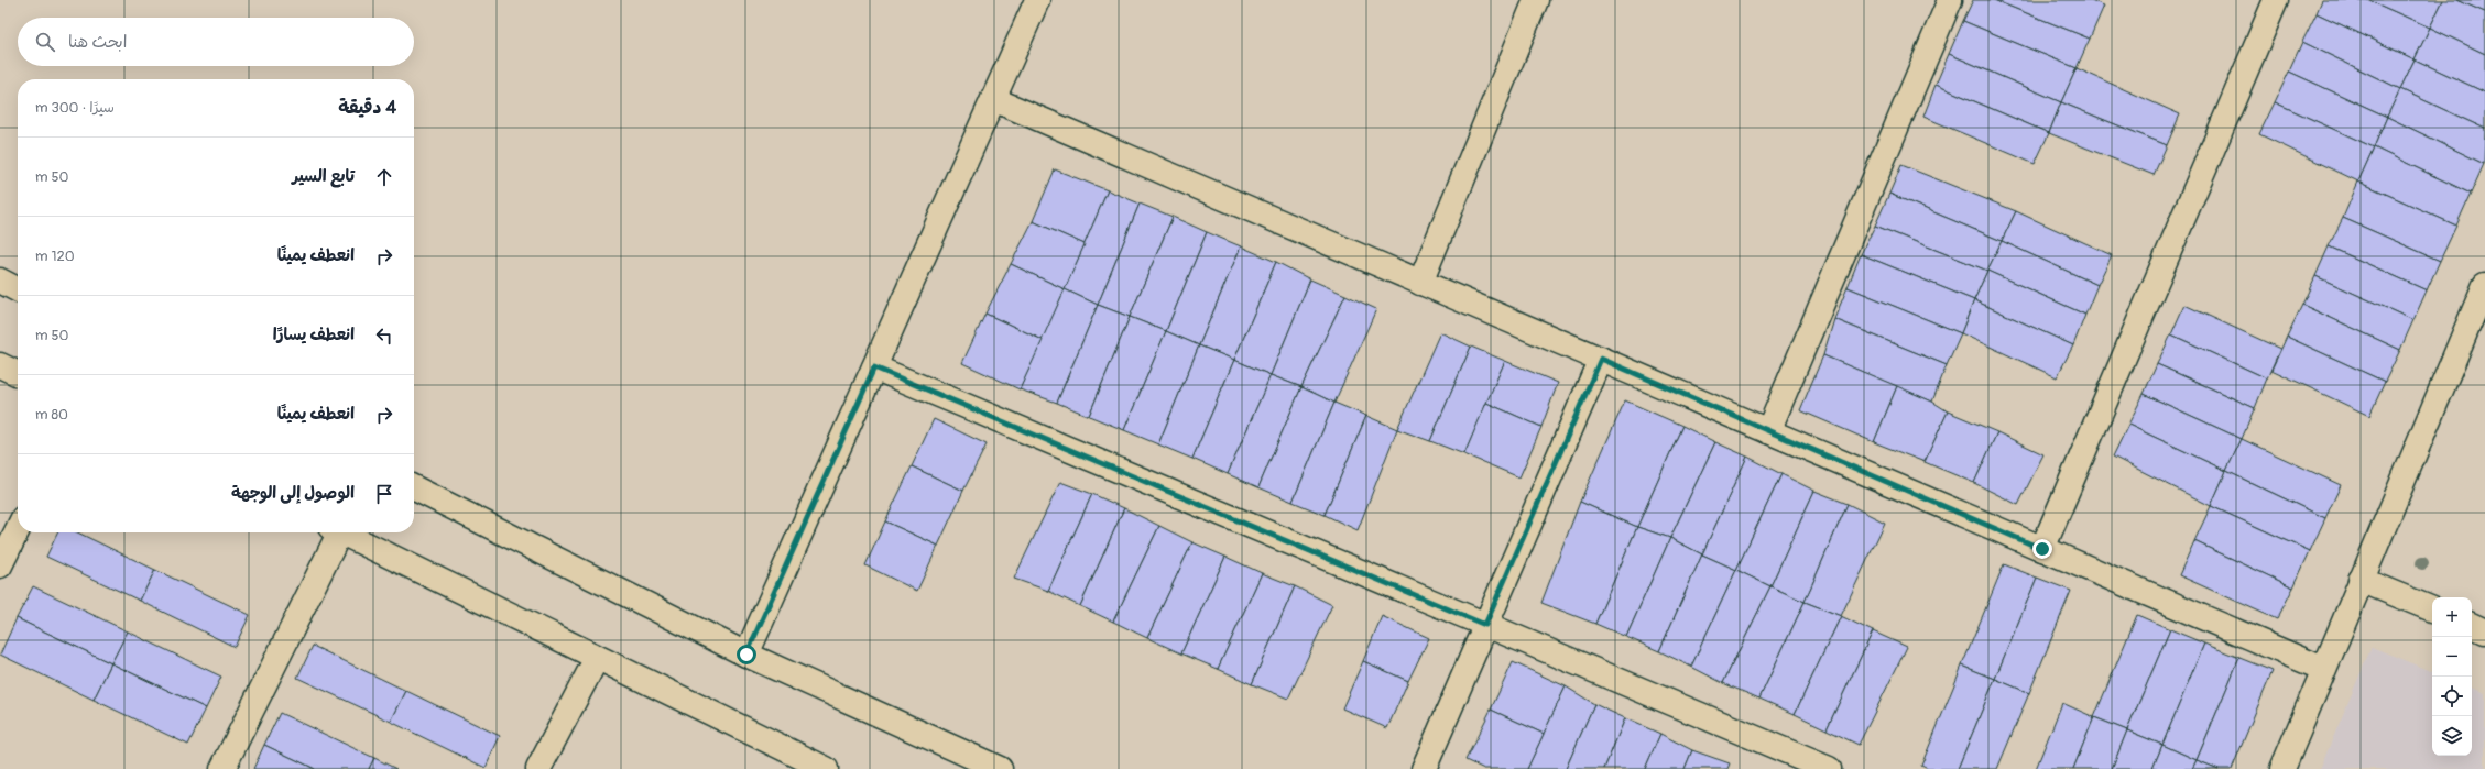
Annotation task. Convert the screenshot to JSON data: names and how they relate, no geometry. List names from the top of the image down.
{
  "page": {
    "search": "ابحث هنا",
    "heading": ["4 دقيقة", "سيرًا · 300 m"],
    "list": [
      ["تابع السير", "50 m"],
      ["انعطف يمينًا", "120 m"],
      ["انعطف يسارًا", "50 m"],
      ["انعطف يمينًا", "80 m"],
      "الوصول إلى الوجهة"
    ],
    "map_buttons": ["+", "−"]
  }
}
